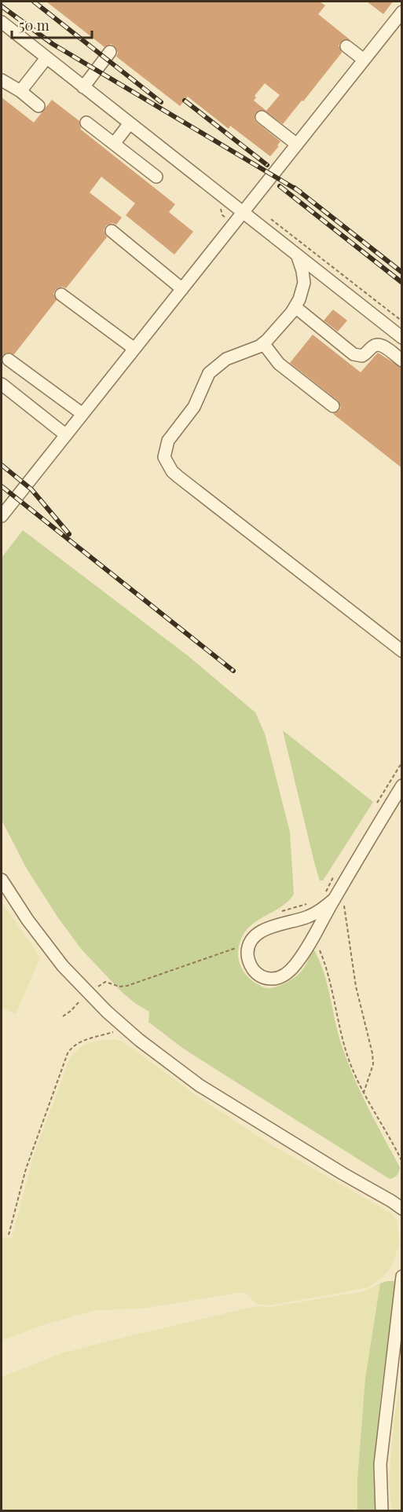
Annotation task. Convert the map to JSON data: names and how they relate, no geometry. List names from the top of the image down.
{
  "scale_bar": "50 m"
}
